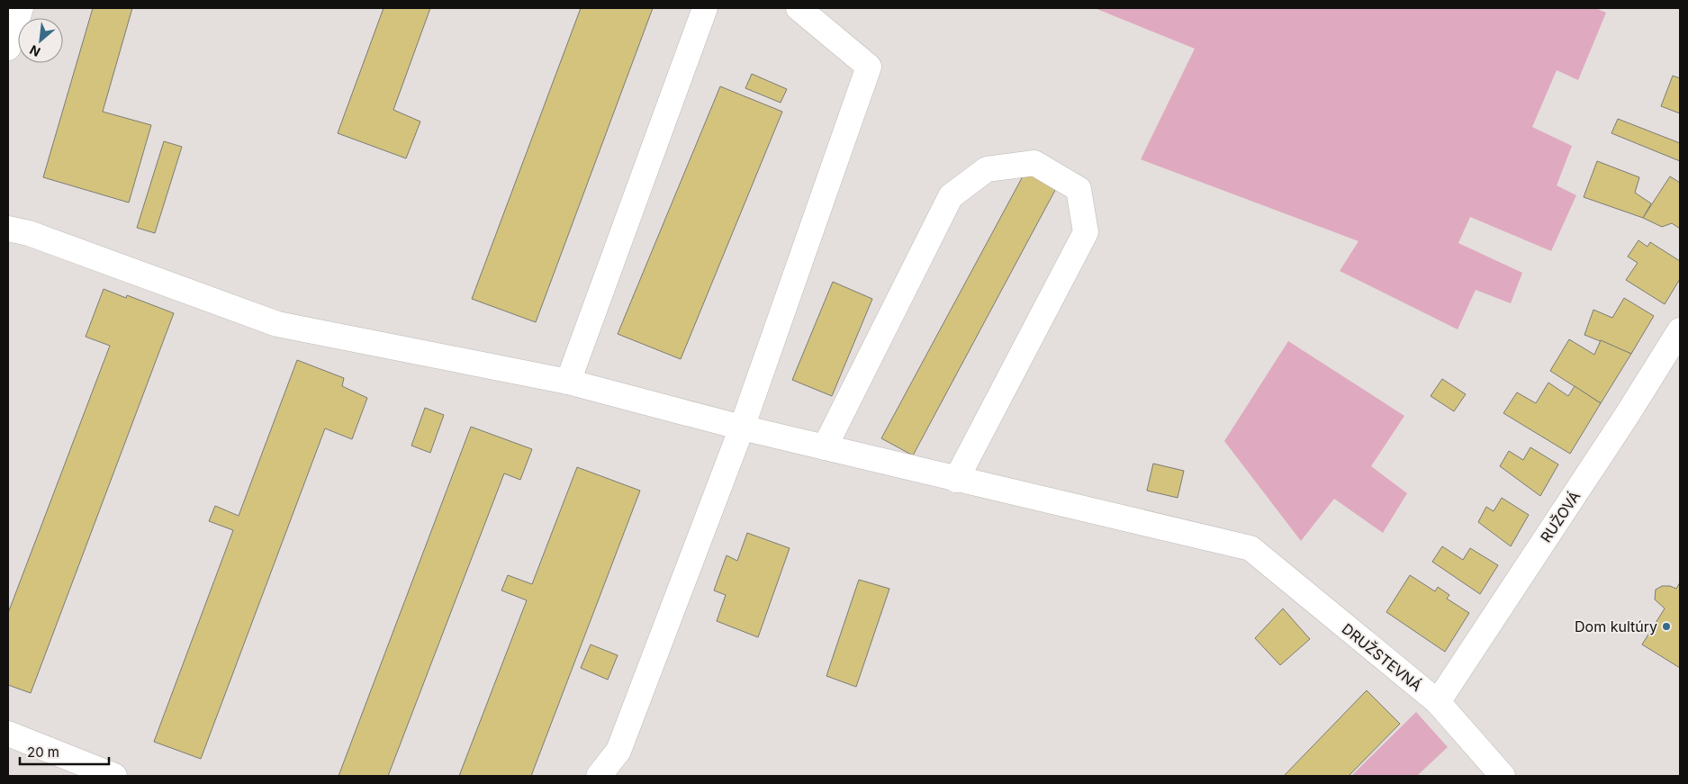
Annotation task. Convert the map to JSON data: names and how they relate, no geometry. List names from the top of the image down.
{
  "streets": {
    "street": ["RUŽOVÁ", "DRUŽSTEVNÁ"]
  },
  "crossings": [
    ["RUŽOVÁ", "DRUŽSTEVNÁ"]
  ],
  "places": ["Dom kultúry"],
  "scale_bar": "20 m",
  "north": "bottom left"
}
